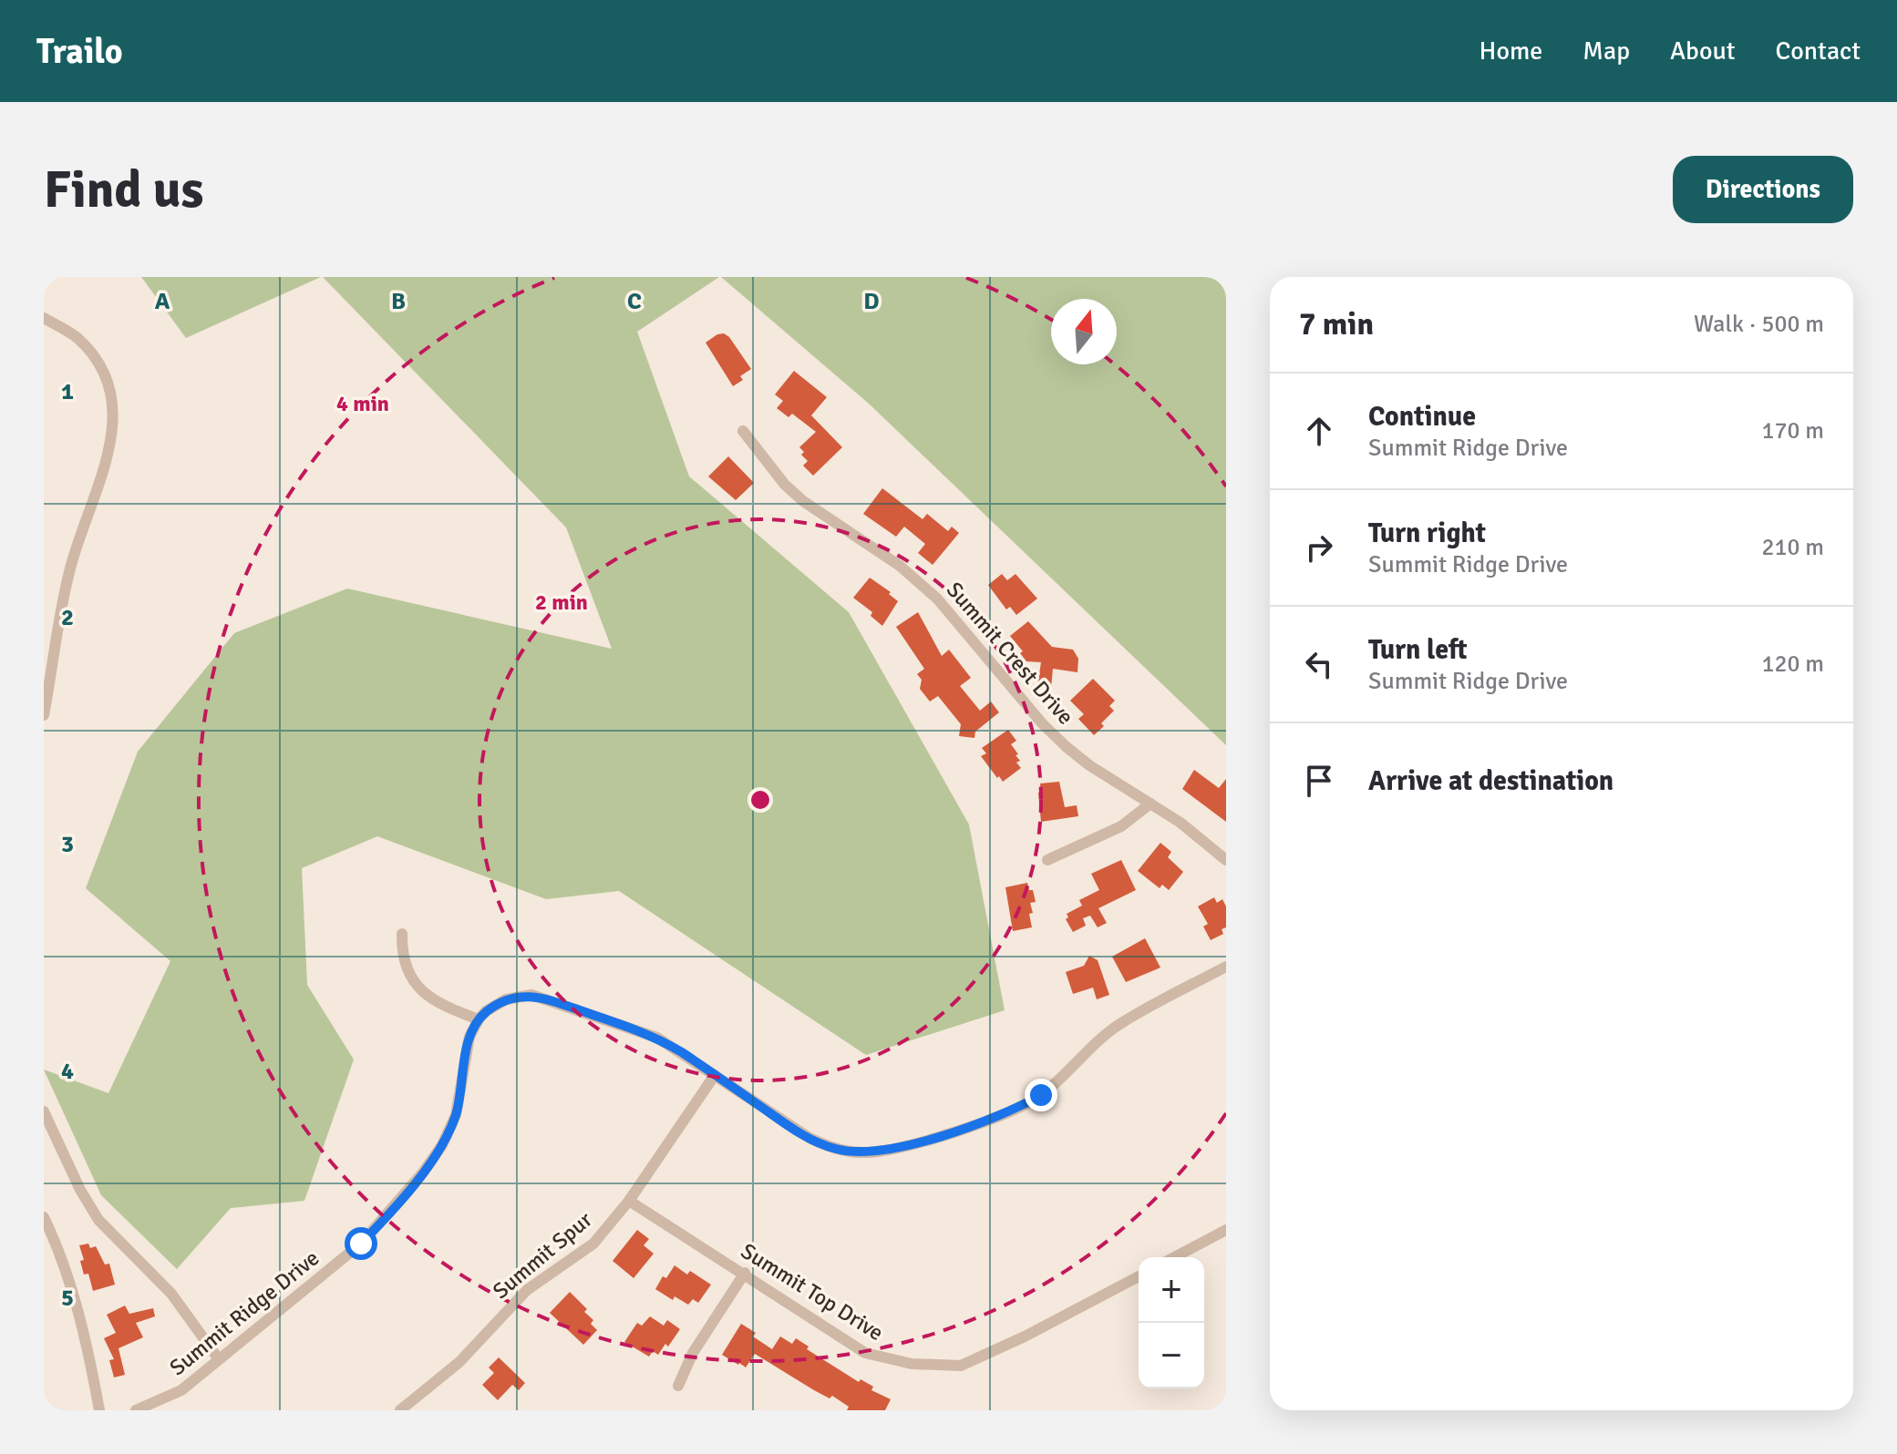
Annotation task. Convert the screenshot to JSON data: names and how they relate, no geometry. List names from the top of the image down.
{
  "streets": {
    "street": [
      "Summit Crest Drive",
      "Summit Spur",
      "Summit Top Drive",
      "Summit Ridge Drive"
    ]
  },
  "crossings": [
    ["Summit Spur", "Summit Top Drive"]
  ],
  "north": "top",
  "page": {
    "header": "Trailo",
    "nav": [
      "Home",
      "Map",
      "About",
      "Contact"
    ],
    "buttons": "Directions",
    "title": "Find us",
    "heading": ["7 min", "Walk · 500 m"],
    "list": [
      ["Continue", "Summit Ridge Drive", "170 m"],
      ["Turn right", "Summit Ridge Drive", "210 m"],
      ["Turn left", "Summit Ridge Drive", "120 m"],
      "Arrive at destination"
    ],
    "map_buttons": ["+", "−"]
  },
  "grid": {
    "columns": [
      "A",
      "B",
      "C",
      "D"
    ],
    "rows": [
      "1",
      "2",
      "3",
      "4",
      "5"
    ]
  },
  "rings": ["4 min", "2 min"]
}
